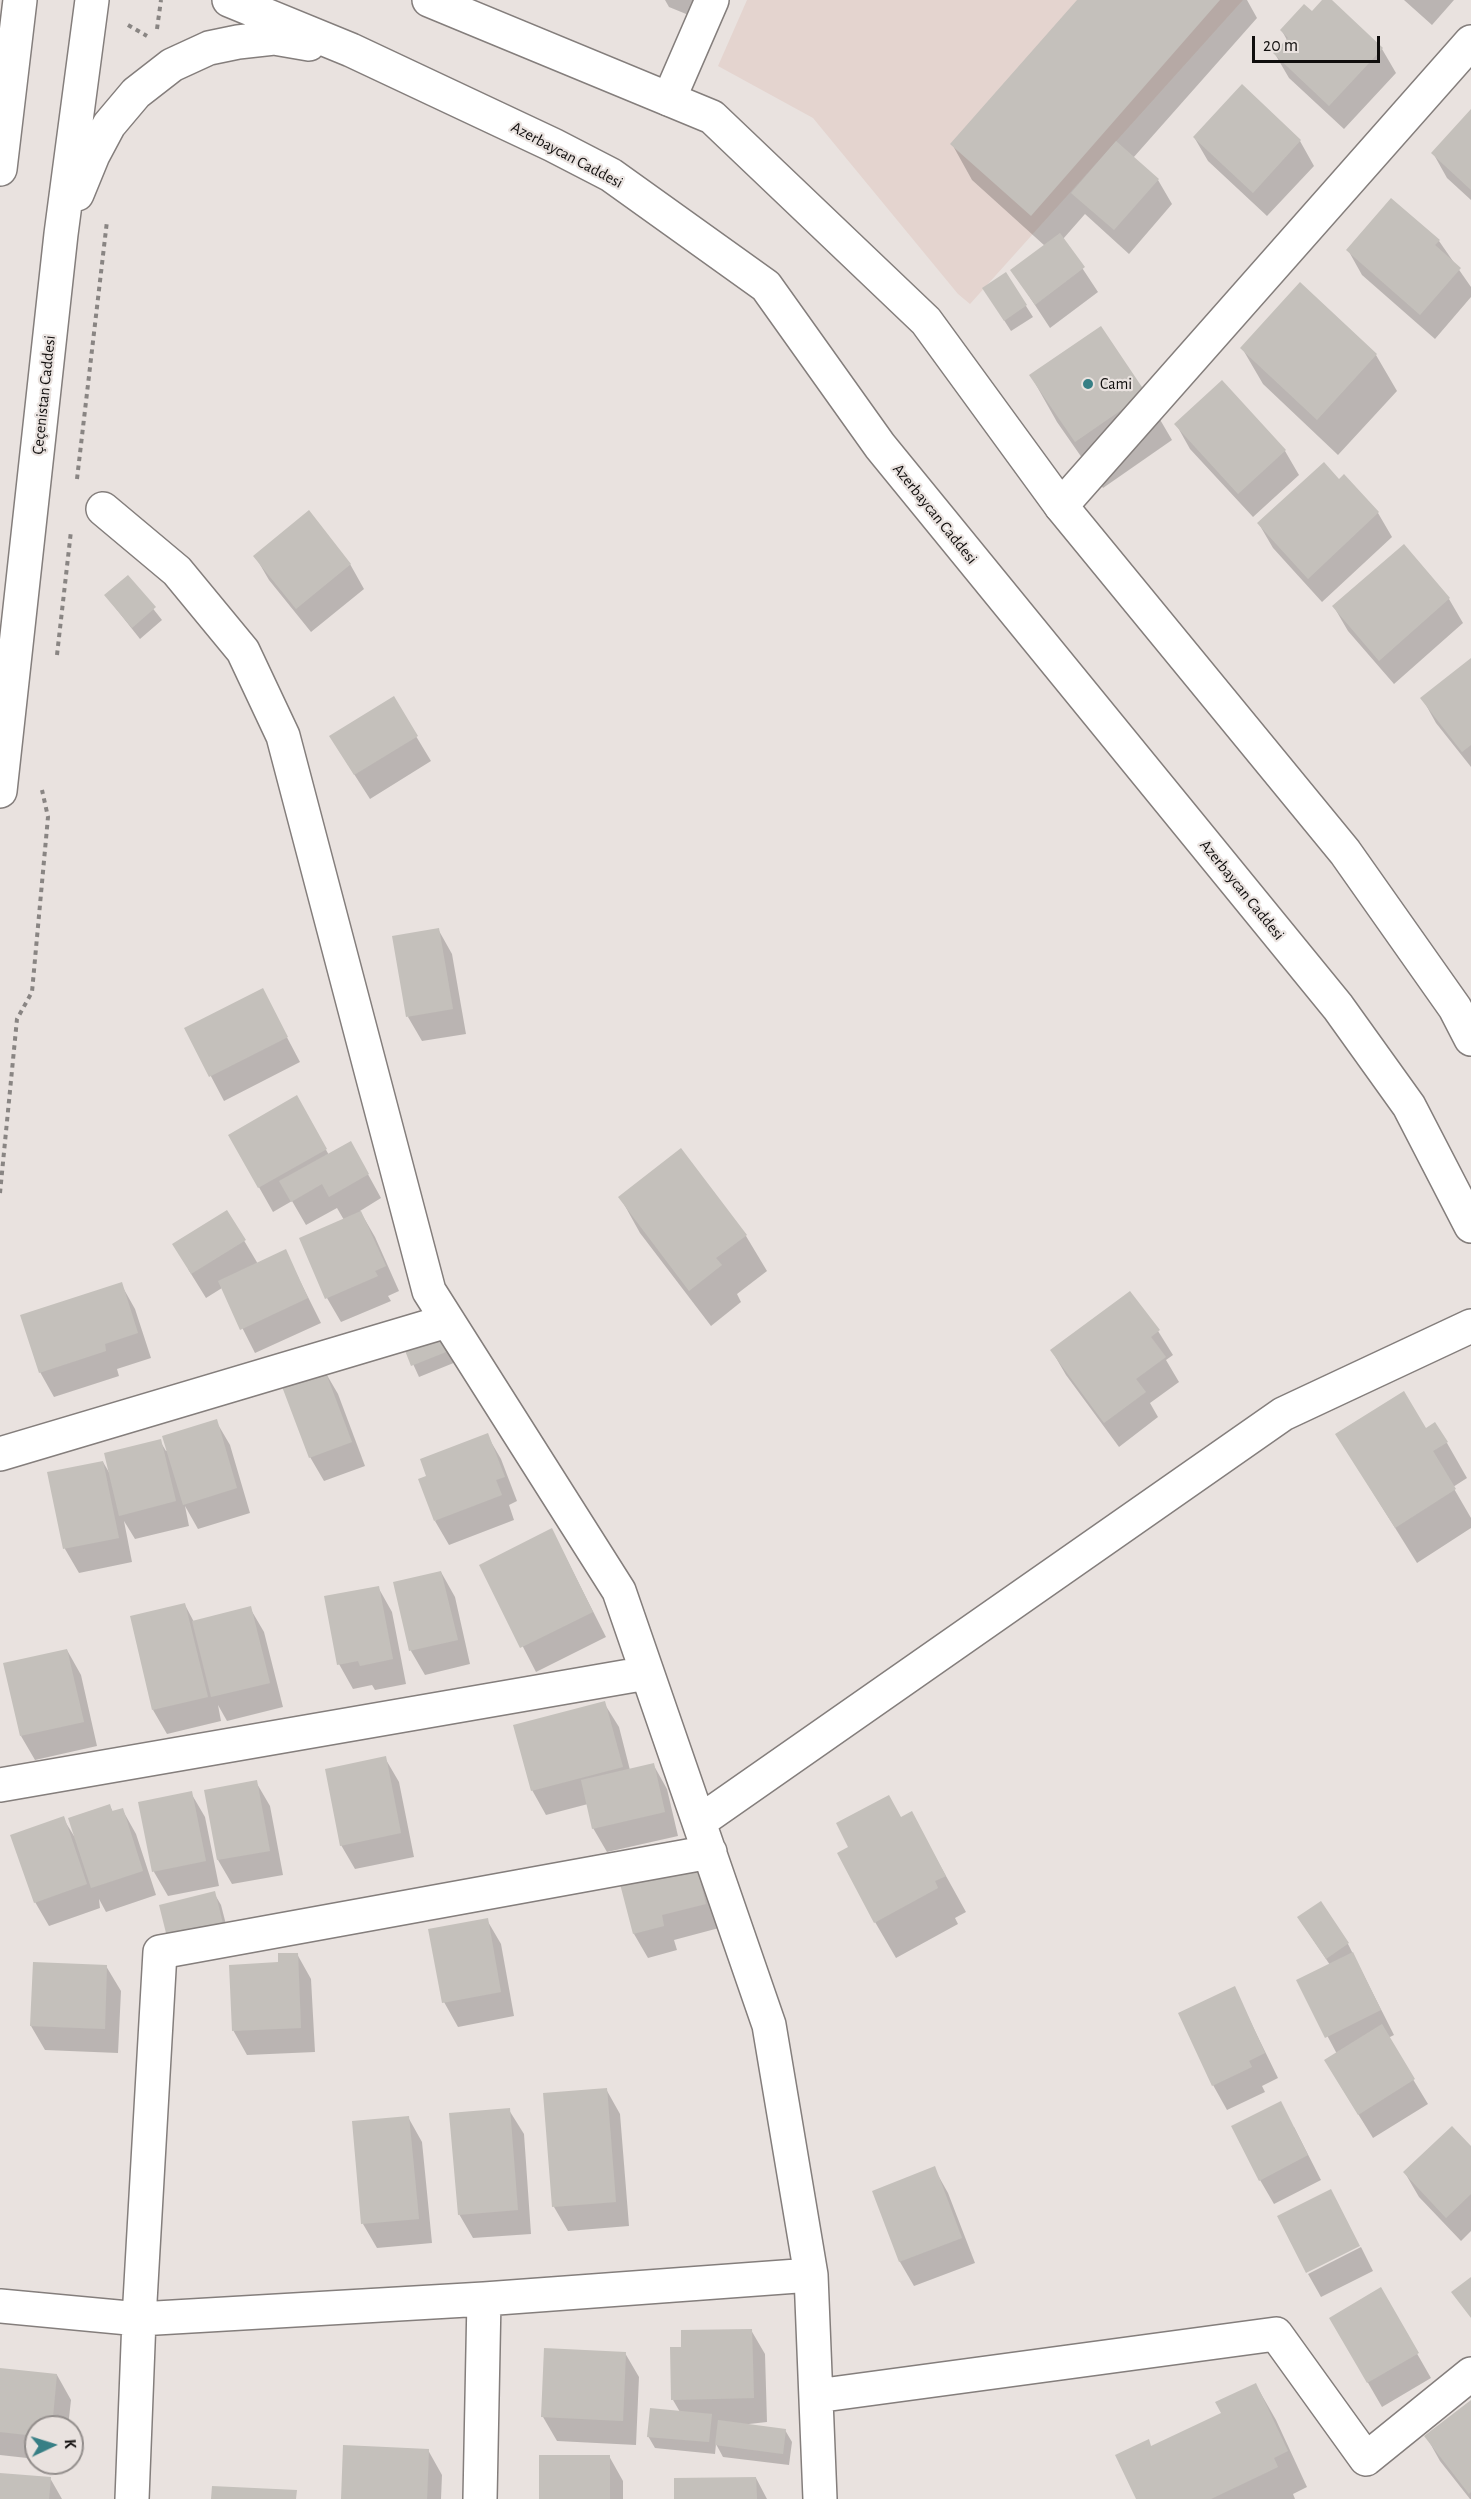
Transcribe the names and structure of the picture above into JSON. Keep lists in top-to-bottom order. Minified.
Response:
{"streets":{"street":["Azerbaycan Caddesi","Çeçenistan Caddesi"]},"places":["Cami"],"scale_bar":"20 m","north":"right"}
